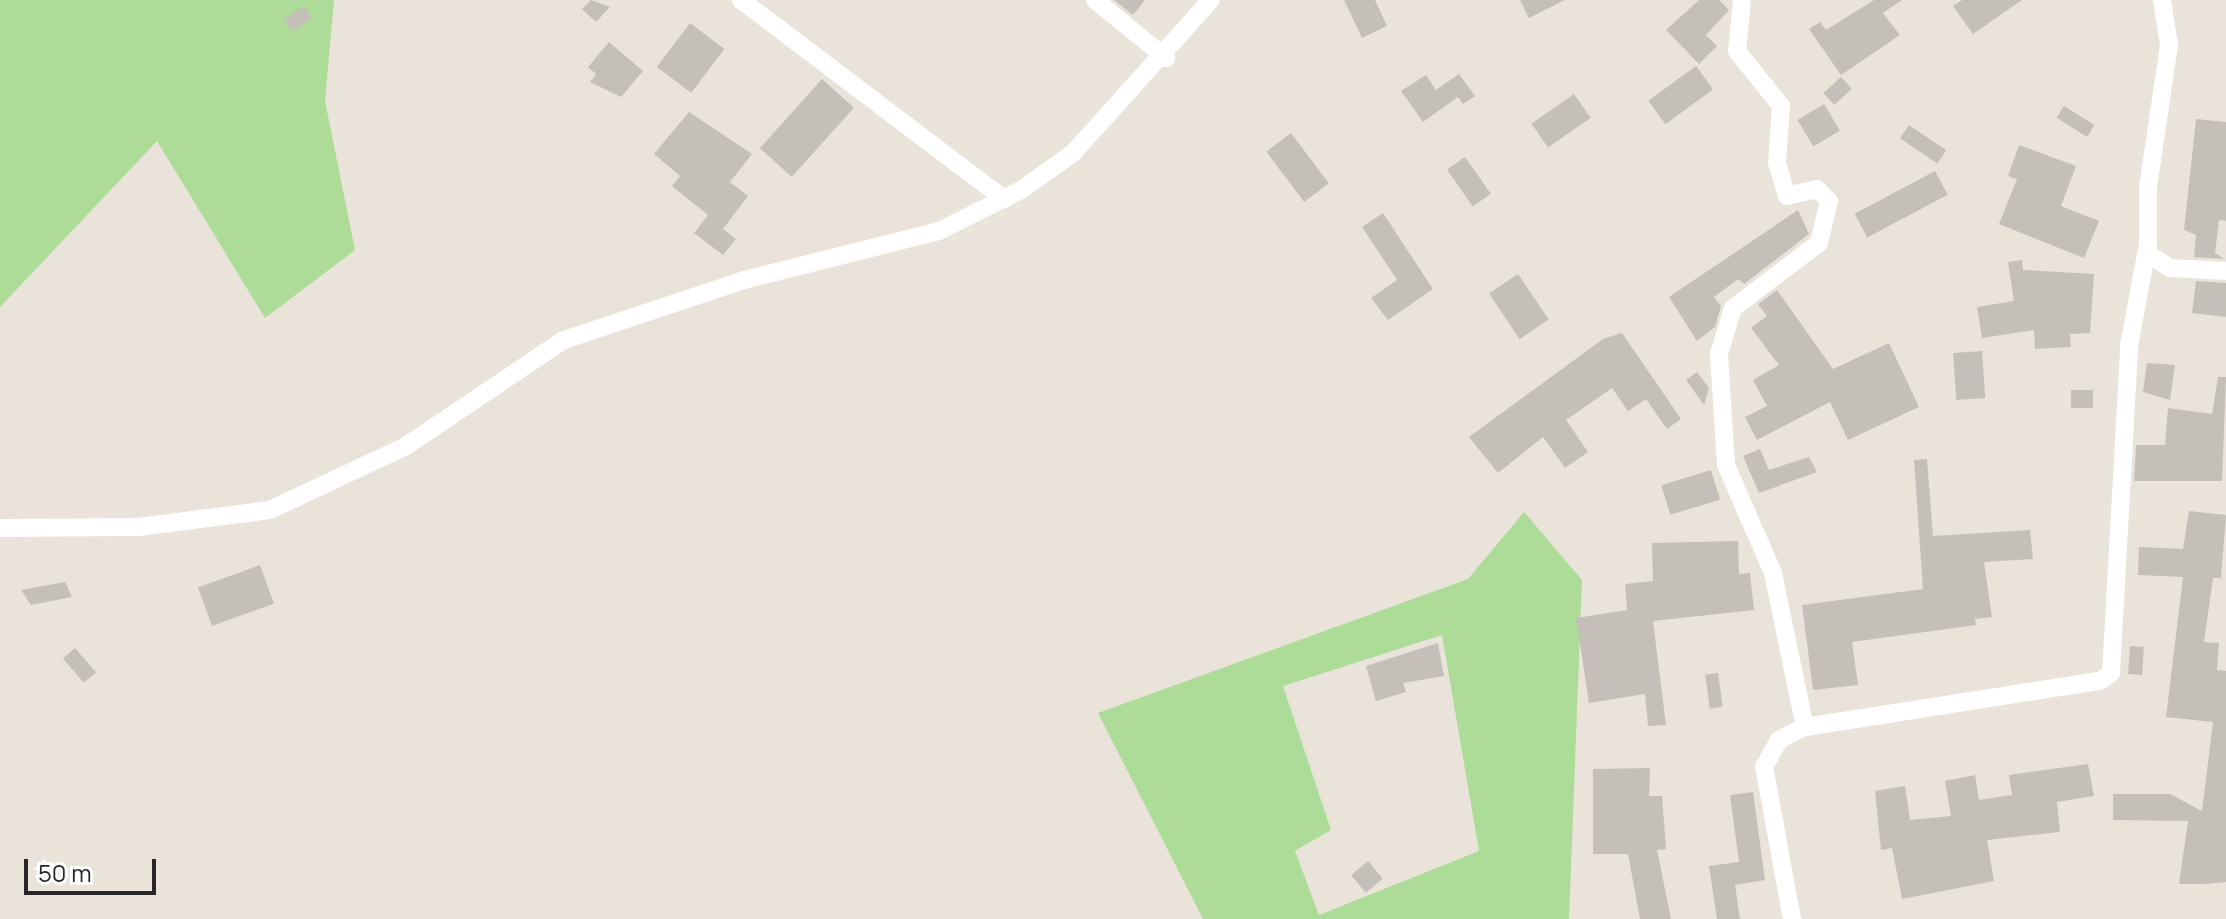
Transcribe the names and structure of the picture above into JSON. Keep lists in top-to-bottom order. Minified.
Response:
{"scale_bar":"50 m"}
